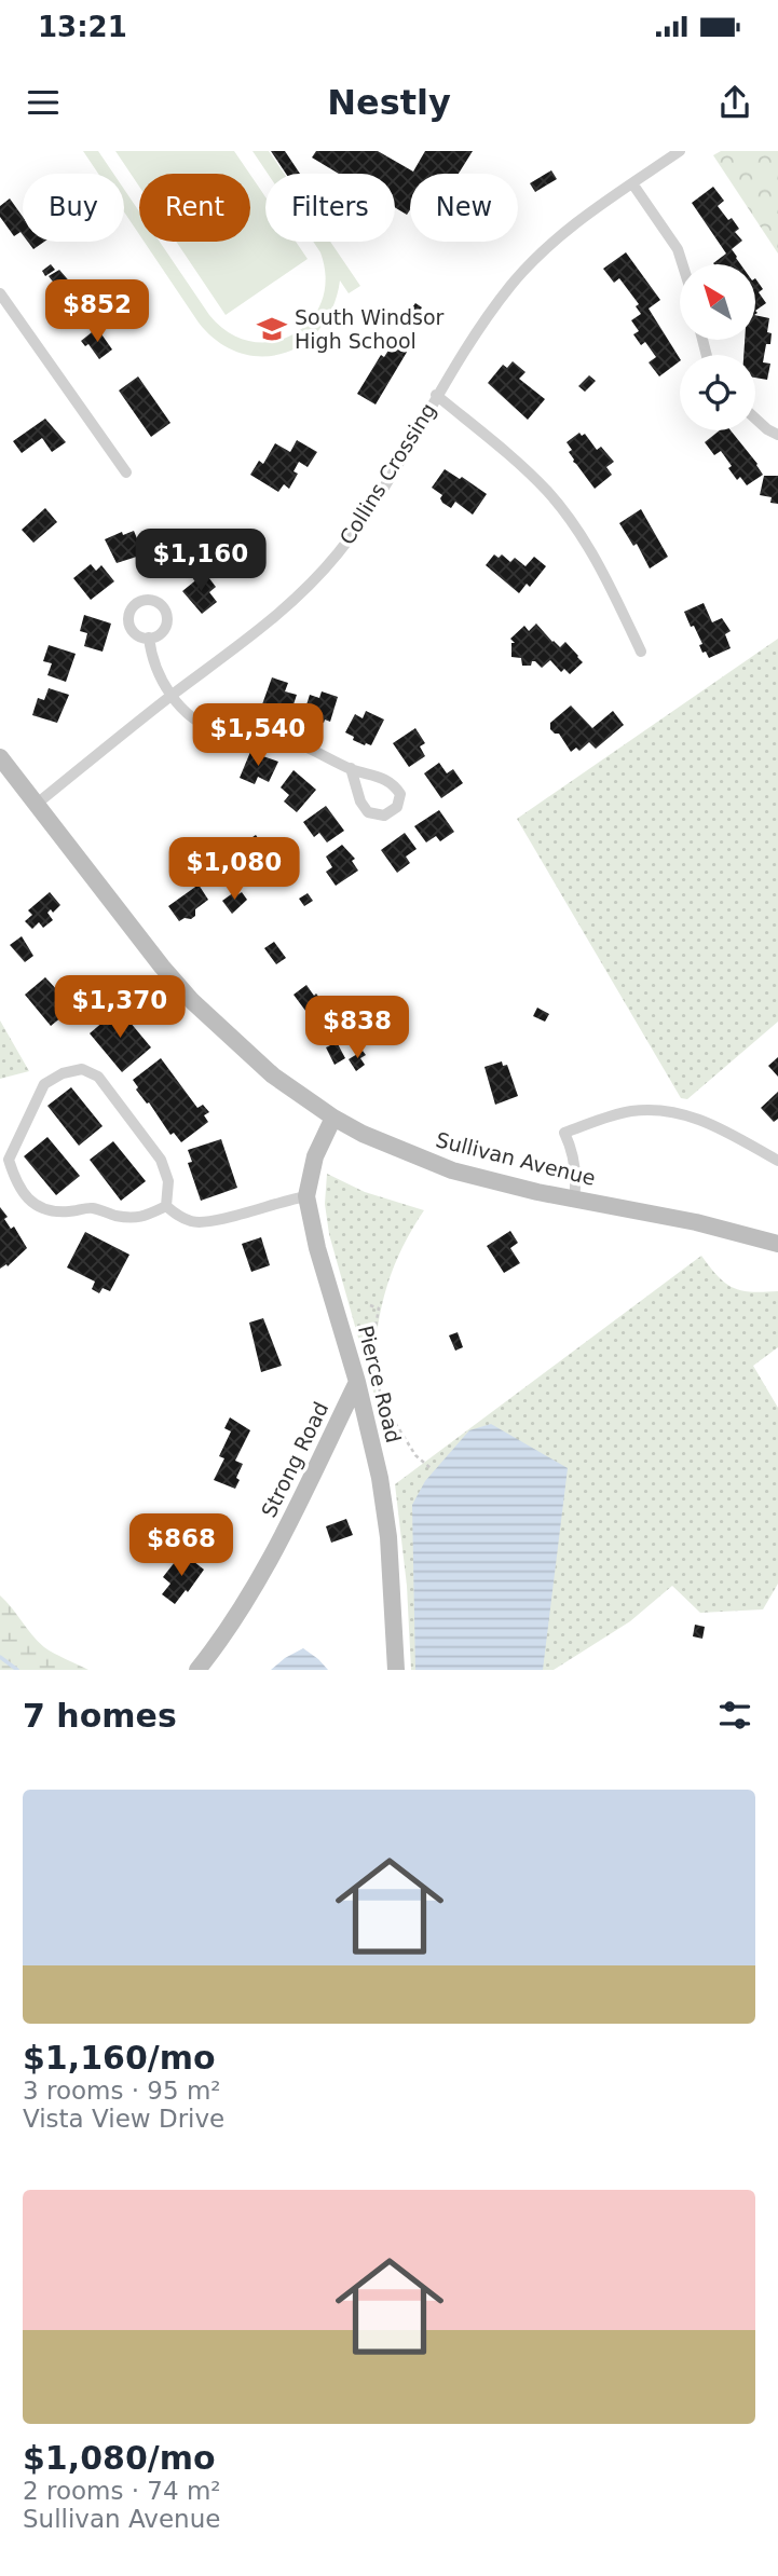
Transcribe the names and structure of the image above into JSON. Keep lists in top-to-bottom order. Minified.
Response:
{"streets":{"main road":["Sullivan Avenue","Pierce Road","Strong Road"],"street":["Collins Crossing"]},"crossings":[["Collins Crossing","Sullivan Avenue"],["Sullivan Avenue","Pierce Road"],["Pierce Road","Strong Road"]],"places":{"school or university":["South Windsor High School"]},"north":"top left","page":{"status":"13:21","header":"Nestly","chip":["Buy","Rent","Filters","New"],"price":["$852","$1,160","$1,540","$1,080","$1,370","$838","$868"],"heading":"7 homes","list":[{"name":"$1,160/mo","note":"3 rooms · 95 m² · Vista View Drive"},{"name":"$1,080/mo","note":"2 rooms · 74 m² · Sullivan Avenue"}]}}
